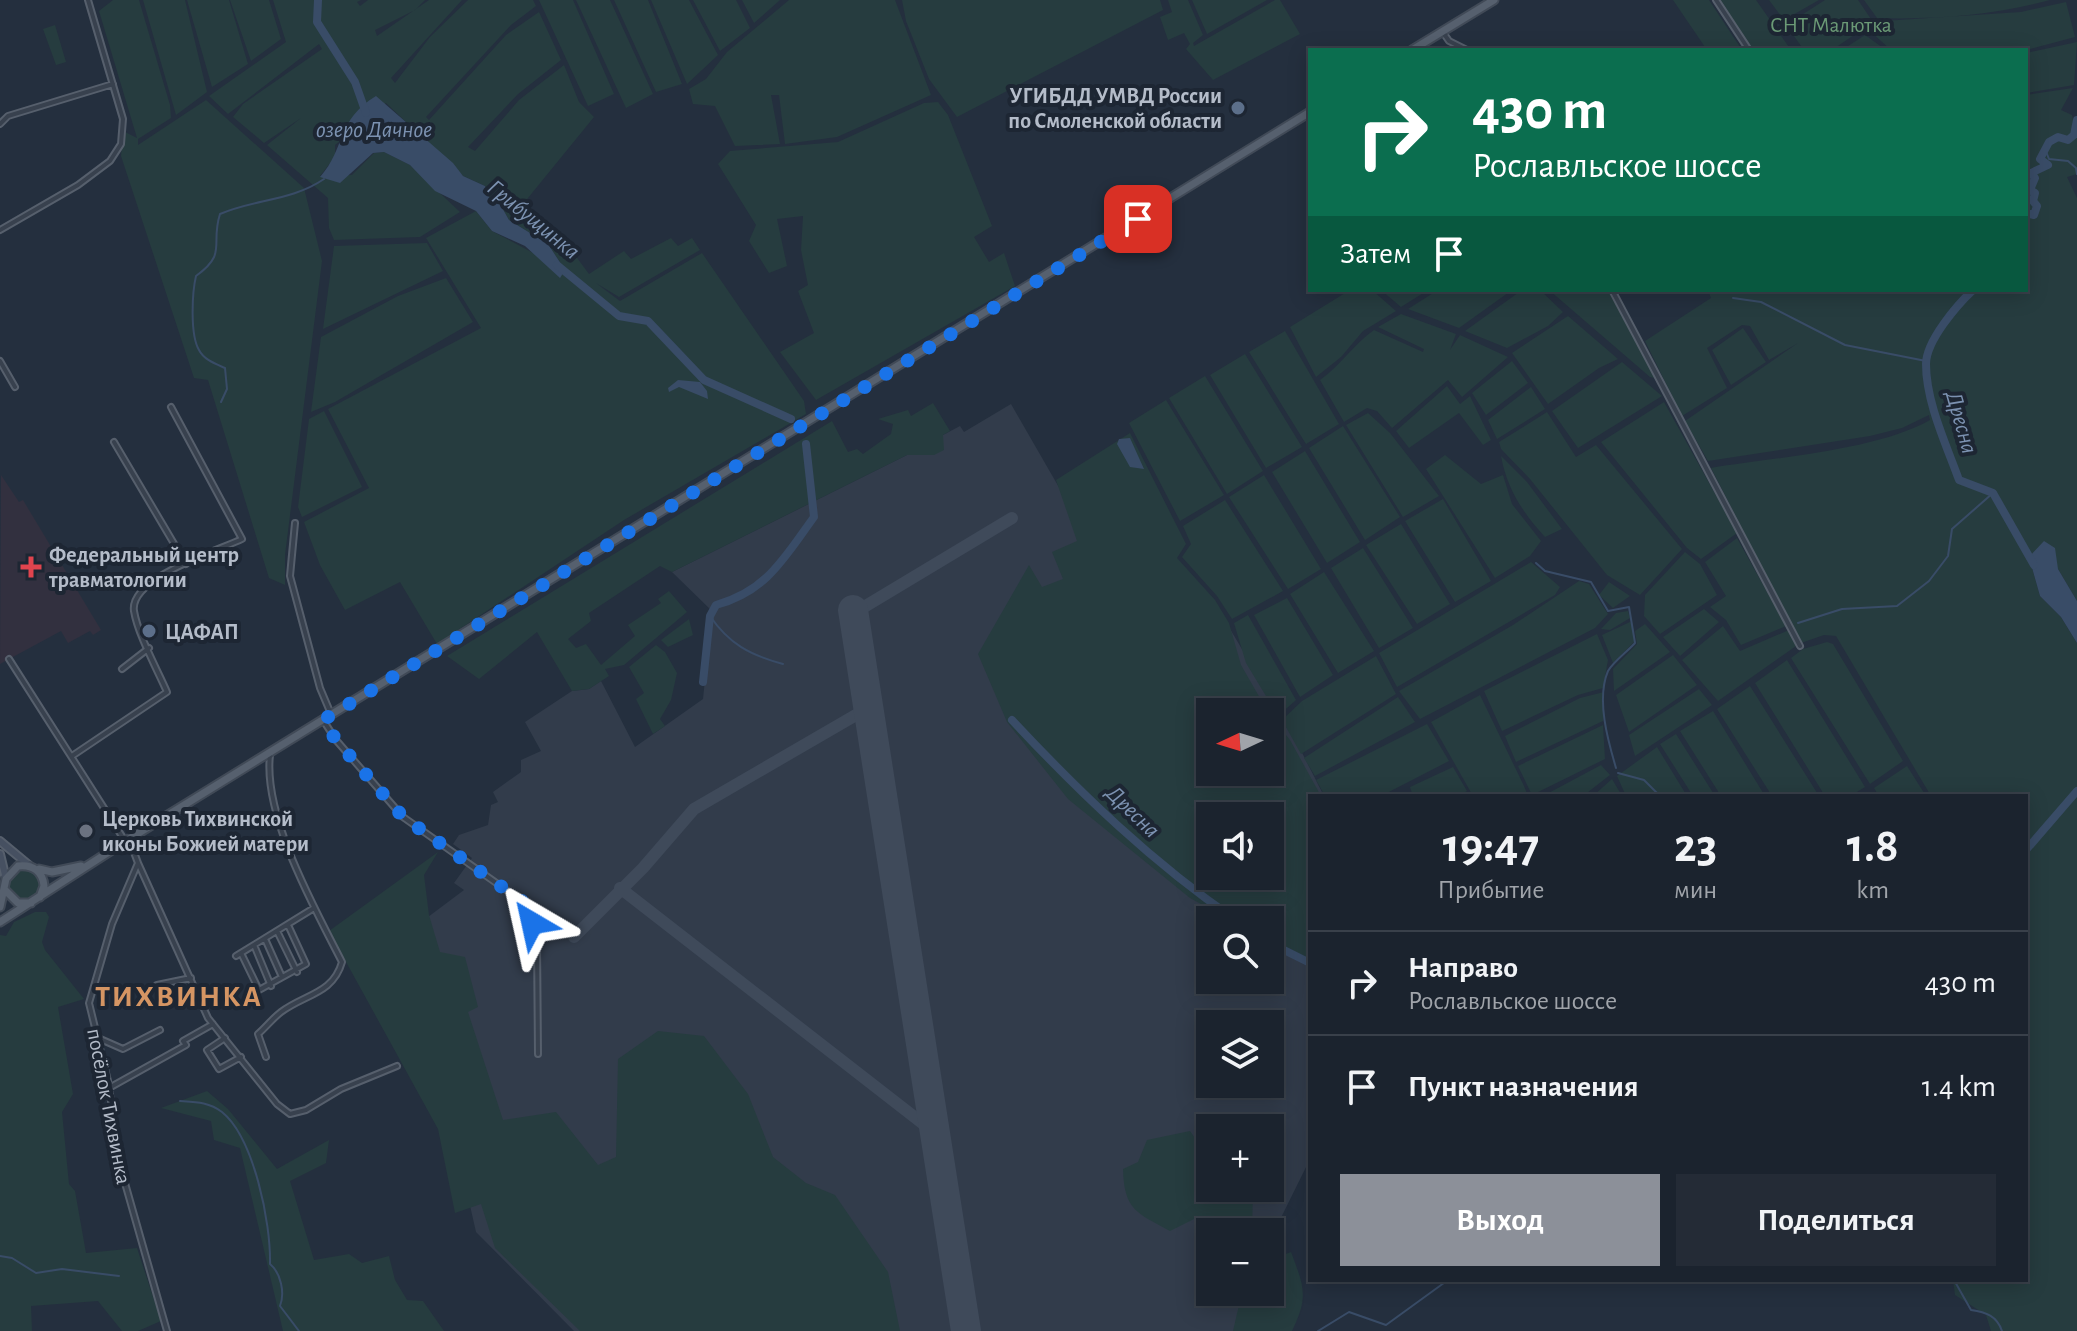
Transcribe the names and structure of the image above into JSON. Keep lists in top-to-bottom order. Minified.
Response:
{"streets":{"street":["посёлок Тихвинка"]},"districts":["ТИХВИНКА"],"water":["озеро Дачное","Грибущинка","Дресна"],"parks":["СНТ Малютка"],"places":{"other":["УГИБДД УМВД России по Смоленской области","ЦАФАП","Церковь Тихвинской иконы Божией матери"],"health":["Федеральный центр травматологии"]},"north":"left","page":{"turn":["430 m","Рославльское шоссе"],"then":"Затем","map_buttons":["+","−"],"eta":["19:47","Прибытие","23","мин","1.8","km"],"list":[{"name":"Направо","note":"Рославльское шоссе","value":"430 m"},{"name":"Пункт назначения","value":"1.4 km"}],"buttons":["Выход","Поделиться"]}}
